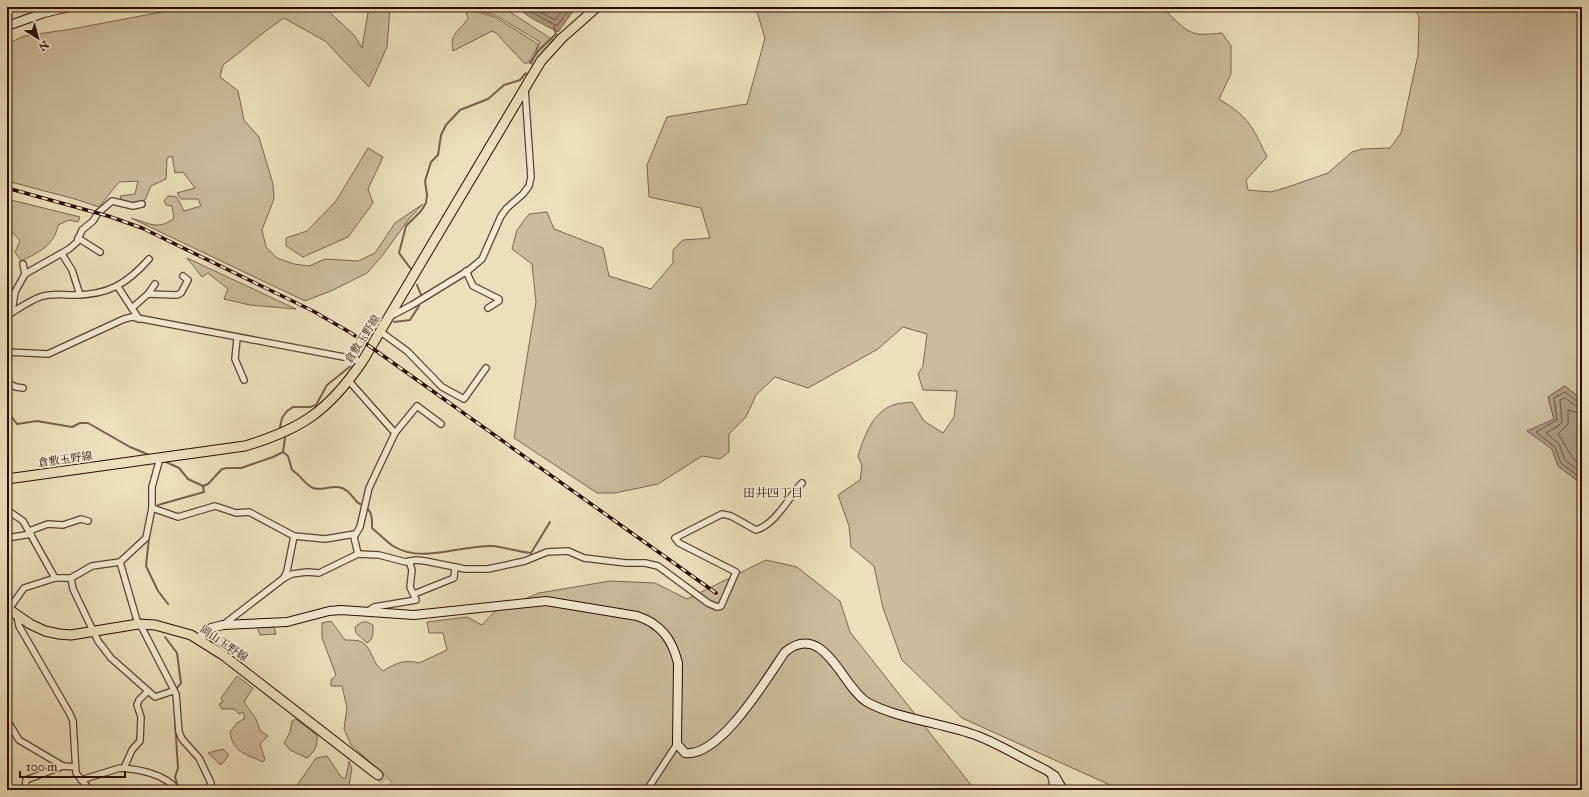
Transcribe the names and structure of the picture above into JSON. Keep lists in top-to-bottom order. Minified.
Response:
{"streets":{"main road":["倉敷玉野線","岡山玉野線"]},"districts":["田井四丁目"],"scale_bar":"100 m","north":"bottom right"}
